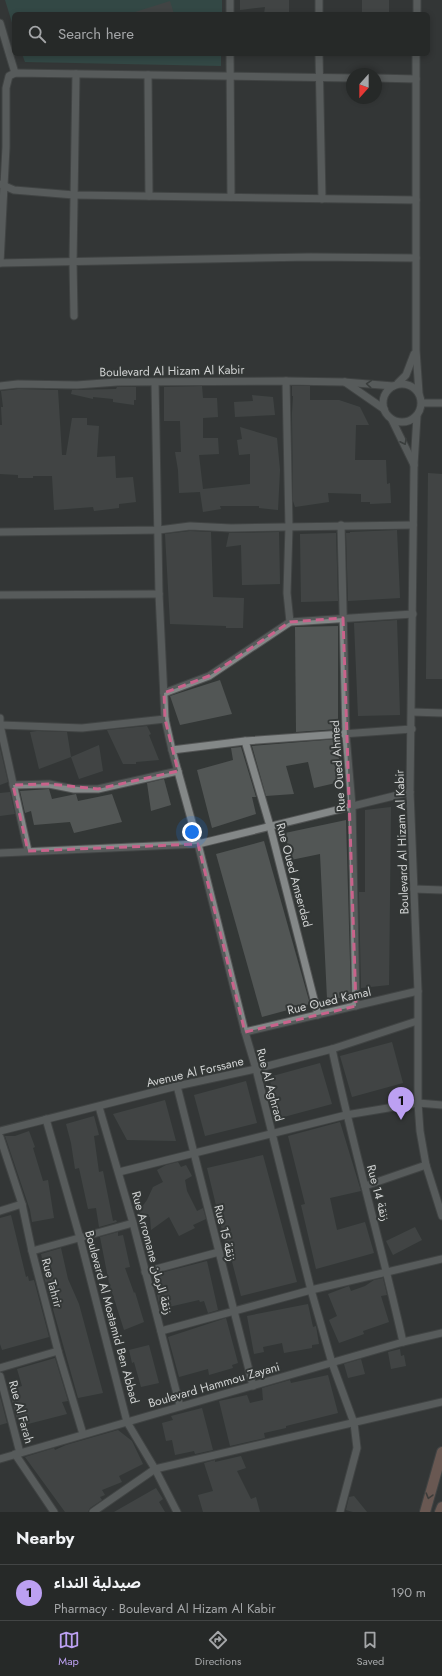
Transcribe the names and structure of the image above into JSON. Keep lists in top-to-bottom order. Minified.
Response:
{"streets":{"street":["Boulevard Al Hizam Al Kabir","Rue Oued Ahmed","Rue Oued Amserdad","Rue Oued Kamal","Avenue Al Forssane","Rue Al Aghrad","Rue 14 زنقة","Rue 15 زنقة","Rue Arromane زنقة الرمان","Rue Tahrir","Boulevard Al Moatamid Ben Abbad","Boulevard Hammou Zayani","Rue Al Farah"]},"crossings":[["Boulevard Al Hizam Al Kabir","Rue Oued Kamal"],["Boulevard Al Hizam Al Kabir","Avenue Al Forssane"],["Boulevard Al Hizam Al Kabir","Rue Al Aghrad"],["Rue Oued Ahmed","Rue Oued Kamal"],["Rue Oued Amserdad","Rue Oued Kamal"],["Rue Oued Kamal","Rue Al Aghrad"],["Avenue Al Forssane","Rue Al Aghrad"],["Avenue Al Forssane","Rue 14 زنقة"],["Avenue Al Forssane","Rue 15 زنقة"],["Avenue Al Forssane","Rue Arromane زنقة الرمان"],["Avenue Al Forssane","Boulevard Al Moatamid Ben Abbad"],["Rue Al Aghrad","Boulevard Hammou Zayani"],["Rue 14 زنقة","Boulevard Hammou Zayani"],["Rue 15 زنقة","Boulevard Hammou Zayani"],["Rue Arromane زنقة الرمان","Boulevard Hammou Zayani"],["Rue Tahrir","Boulevard Hammou Zayani"],["Boulevard Al Moatamid Ben Abbad","Boulevard Hammou Zayani"],["Boulevard Hammou Zayani","Rue Al Farah"]],"north":"bottom","page":{"search":"Search here","pins":"1","heading":"Nearby","list":[{"mark":"1","name":"صيدلية النداء","note":"Pharmacy · Boulevard Al Hizam Al Kabir","value":"190 m"}],"nav":["Map","Directions","Saved"]}}
